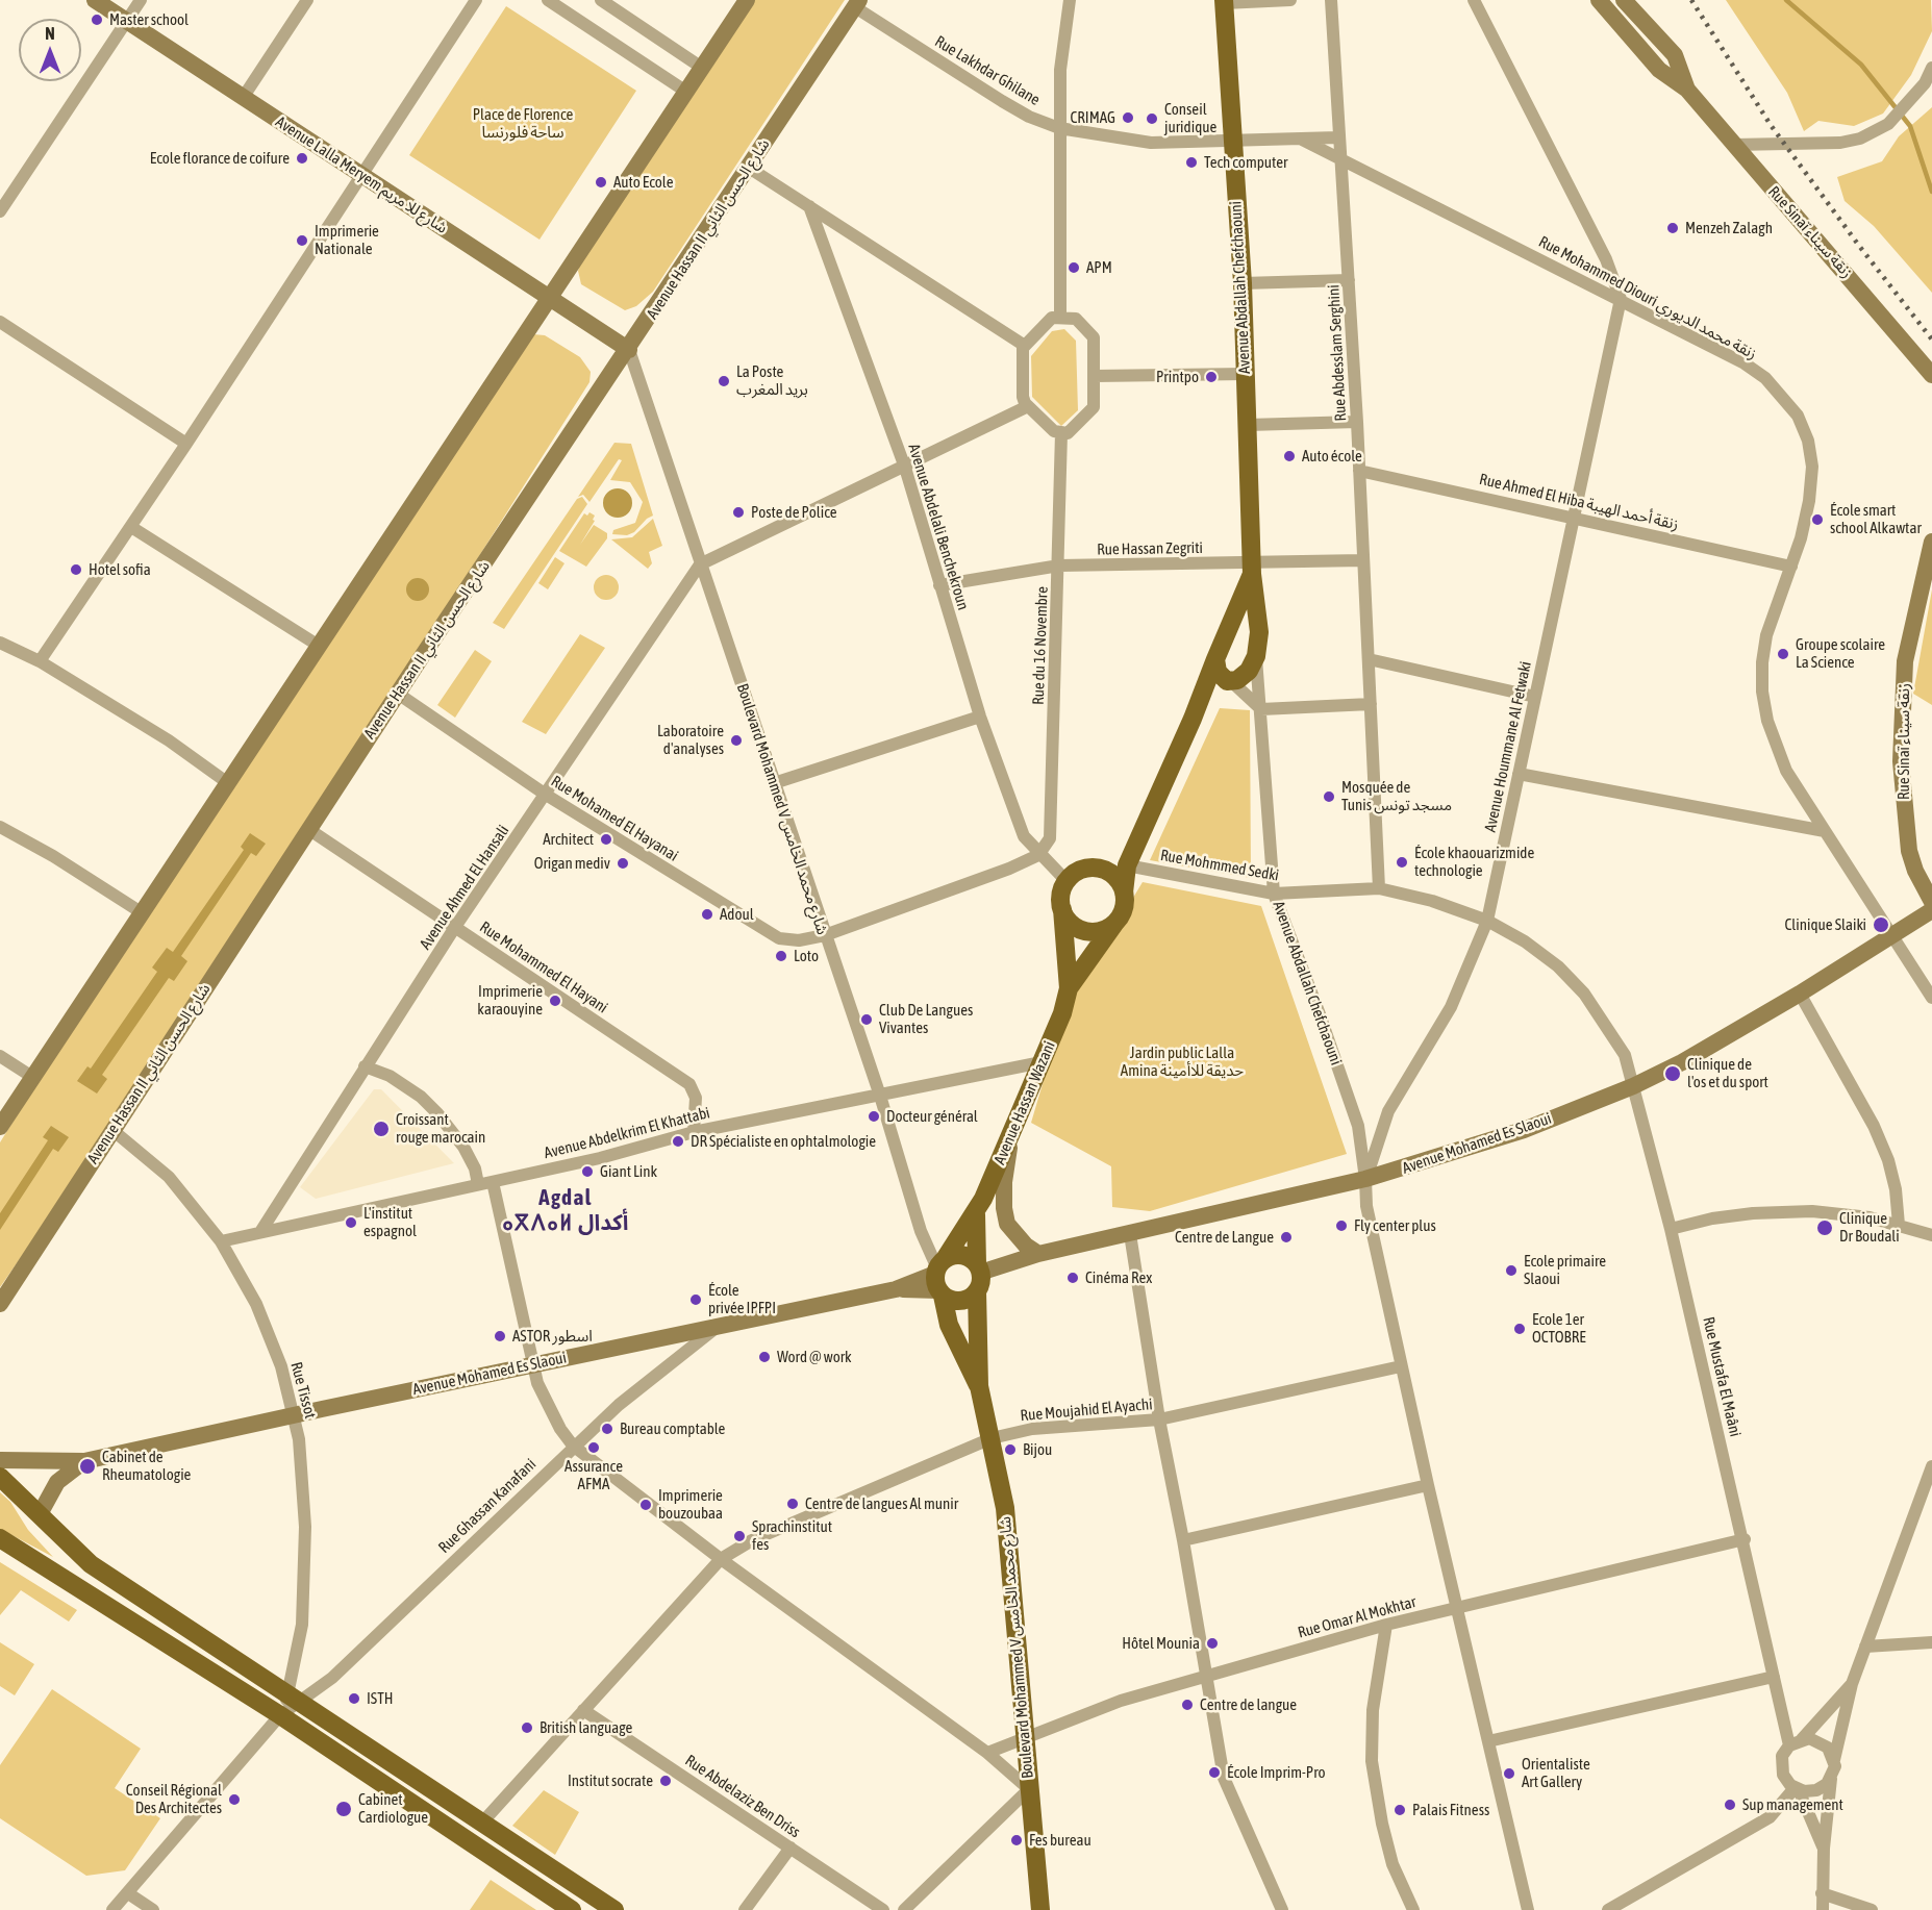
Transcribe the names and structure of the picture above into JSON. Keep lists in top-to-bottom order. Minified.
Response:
{"streets":{"main road":["Avenue Abdallah Chefchaouni","Boulevard Mohammed V شارع محمد الخامس","Avenue Hassan Wazani"],"street":["Rue Lakhdar Ghilane","Avenue Lalla Meryem شارع للا مريم","Avenue Hassan II شارع الحسن الثاني","Rue Sinaï زنقة سيناء","Rue Mohammed Diouri زنقة محمد الديوري","Rue Abdesslam Serghini","Rue Ahmed El Hiba زنقة أحمد الهيبة","Avenue Abdelali Benchekroun","Rue Hassan Zegriti","Rue du 16 Novembre","Avenue Hoummane Al Fetwaki","Rue Mohamed El Hayanai","Rue Mohmmed Sedki","Avenue Ahmed El Hansali","Rue Mohammed El Hayani","Avenue Abdelkrim El Khattabi","Avenue Mohamed Es Slaoui","Rue Mustafa El Maâni","Rue Tissot","Rue Moujahid El Ayachi","Rue Ghassan Kanafani","Rue Omar Al Mokhtar","Rue Abdelaziz Ben Driss"]},"crossings":[["Rue Lakhdar Ghilane","Avenue Hassan II شارع الحسن الثاني"],["Rue Lakhdar Ghilane","Avenue Abdallah Chefchaouni"],["Rue Lakhdar Ghilane","Rue Mohammed Diouri زنقة محمد الديوري"],["Rue Lakhdar Ghilane","Rue Abdesslam Serghini"],["Avenue Lalla Meryem شارع للا مريم","Avenue Hassan II شارع الحسن الثاني"],["Avenue Lalla Meryem شارع للا مريم","Boulevard Mohammed V شارع محمد الخامس"],["Avenue Hassan II شارع الحسن الثاني","Boulevard Mohammed V شارع محمد الخامس"],["Avenue Hassan II شارع الحسن الثاني","Rue Mohamed El Hayanai"],["Avenue Hassan II شارع الحسن الثاني","Rue Mohammed El Hayani"],["Avenue Hassan II شارع الحسن الثاني","Rue Tissot"],["Avenue Abdallah Chefchaouni","Rue Hassan Zegriti"],["Avenue Abdallah Chefchaouni","Avenue Hoummane Al Fetwaki"],["Avenue Abdallah Chefchaouni","Rue Mohmmed Sedki"],["Avenue Abdallah Chefchaouni","Avenue Mohamed Es Slaoui"],["Avenue Abdallah Chefchaouni","Rue Moujahid El Ayachi"],["Avenue Abdallah Chefchaouni","Rue Omar Al Mokhtar"],["Rue Mohammed Diouri زنقة محمد الديوري","Rue Abdesslam Serghini"],["Rue Mohammed Diouri زنقة محمد الديوري","Rue Ahmed El Hiba زنقة أحمد الهيبة"],["Rue Mohammed Diouri زنقة محمد الديوري","Avenue Hoummane Al Fetwaki"],["Rue Mohammed Diouri زنقة محمد الديوري","Avenue Mohamed Es Slaoui"],["Rue Abdesslam Serghini","Rue Ahmed El Hiba زنقة أحمد الهيبة"],["Rue Abdesslam Serghini","Rue Hassan Zegriti"],["Rue Abdesslam Serghini","Rue Mohmmed Sedki"],["Rue Ahmed El Hiba زنقة أحمد الهيبة","Avenue Hoummane Al Fetwaki"],["Avenue Abdelali Benchekroun","Rue Hassan Zegriti"],["Avenue Abdelali Benchekroun","Rue du 16 Novembre"],["Avenue Abdelali Benchekroun","Rue Mohamed El Hayanai"],["Avenue Abdelali Benchekroun","Rue Mohmmed Sedki"],["Avenue Abdelali Benchekroun","Avenue Hassan Wazani"],["Rue Hassan Zegriti","Rue du 16 Novembre"],["Rue du 16 Novembre","Rue Mohamed El Hayanai"],["Avenue Hoummane Al Fetwaki","Rue Mohmmed Sedki"],["Avenue Hoummane Al Fetwaki","Avenue Mohamed Es Slaoui"],["Boulevard Mohammed V شارع محمد الخامس","Rue Mohamed El Hayanai"],["Boulevard Mohammed V شارع محمد الخامس","Avenue Ahmed El Hansali"],["Boulevard Mohammed V شارع محمد الخامس","Avenue Hassan Wazani"],["Boulevard Mohammed V شارع محمد الخامس","Avenue Abdelkrim El Khattabi"],["Boulevard Mohammed V شارع محمد الخامس","Avenue Mohamed Es Slaoui"],["Boulevard Mohammed V شارع محمد الخامس","Rue Moujahid El Ayachi"],["Boulevard Mohammed V شارع محمد الخامس","Rue Omar Al Mokhtar"],["Rue Mohamed El Hayanai","Avenue Ahmed El Hansali"],["Rue Mohmmed Sedki","Avenue Hassan Wazani"],["Rue Mohmmed Sedki","Avenue Mohamed Es Slaoui"],["Rue Mohmmed Sedki","Rue Mustafa El Maâni"],["Avenue Ahmed El Hansali","Rue Mohammed El Hayani"],["Avenue Ahmed El Hansali","Avenue Abdelkrim El Khattabi"],["Rue Mohammed El Hayani","Avenue Abdelkrim El Khattabi"],["Avenue Hassan Wazani","Avenue Abdelkrim El Khattabi"],["Avenue Hassan Wazani","Avenue Mohamed Es Slaoui"],["Avenue Abdelkrim El Khattabi","Rue Tissot"],["Avenue Mohamed Es Slaoui","Rue Mustafa El Maâni"],["Avenue Mohamed Es Slaoui","Rue Tissot"],["Avenue Mohamed Es Slaoui","Rue Ghassan Kanafani"],["Rue Mustafa El Maâni","Rue Omar Al Mokhtar"],["Rue Tissot","Rue Ghassan Kanafani"],["Rue Moujahid El Ayachi","Rue Abdelaziz Ben Driss"]],"districts":["Agdal ⴰⴳⴷⴰⵍ أكدال"],"parks":["Place de Florence ساحة فلورنسا","Jardin public Lalla Amina حديقة للاأمينة"],"places":["Master school","CRIMAG","Conseil juridique","Ecole florance de coifure","Tech computer","Auto Ecole","Menzeh Zalagh","Imprimerie Nationale","APM","Printpo","La Poste بريد المغرب","Auto école","Poste de Police","École smart school Alkawtar","Hotel sofia","Groupe scolaire La Science","Laboratoire d'analyses","Mosquée de Tunis مسجد تونس","Architect","École khaouarizmide technologie","Origan mediv","Adoul","Clinique Slaiki","Loto","Imprimerie karaouyine","Club De Langues Vivantes","Clinique de l'os et du sport","Docteur général","Croissant rouge marocain","DR Spécialiste en ophtalmologie","Giant Link","L'institut espagnol","Fly center plus","Clinique Dr Boudali","Centre de Langue","Ecole primaire Slaoui","Cinéma Rex","École privée IPFPI","Ecole 1er OCTOBRE","ASTOR اسطور","Word @ work","Bureau comptable","Assurance AFMA","Bijou","Cabinet de Rheumatologie","Centre de langues Al munir","Imprimerie bouzoubaa","Sprachinstitut fes","Hôtel Mounia","ISTH","Centre de langue","British language","École Imprim-Pro","Orientaliste Art Gallery","Institut socrate","Conseil Régional Des Architectes","Sup management","Cabinet Cardiologue","Palais Fitness","Fes bureau"],"north":"top"}
